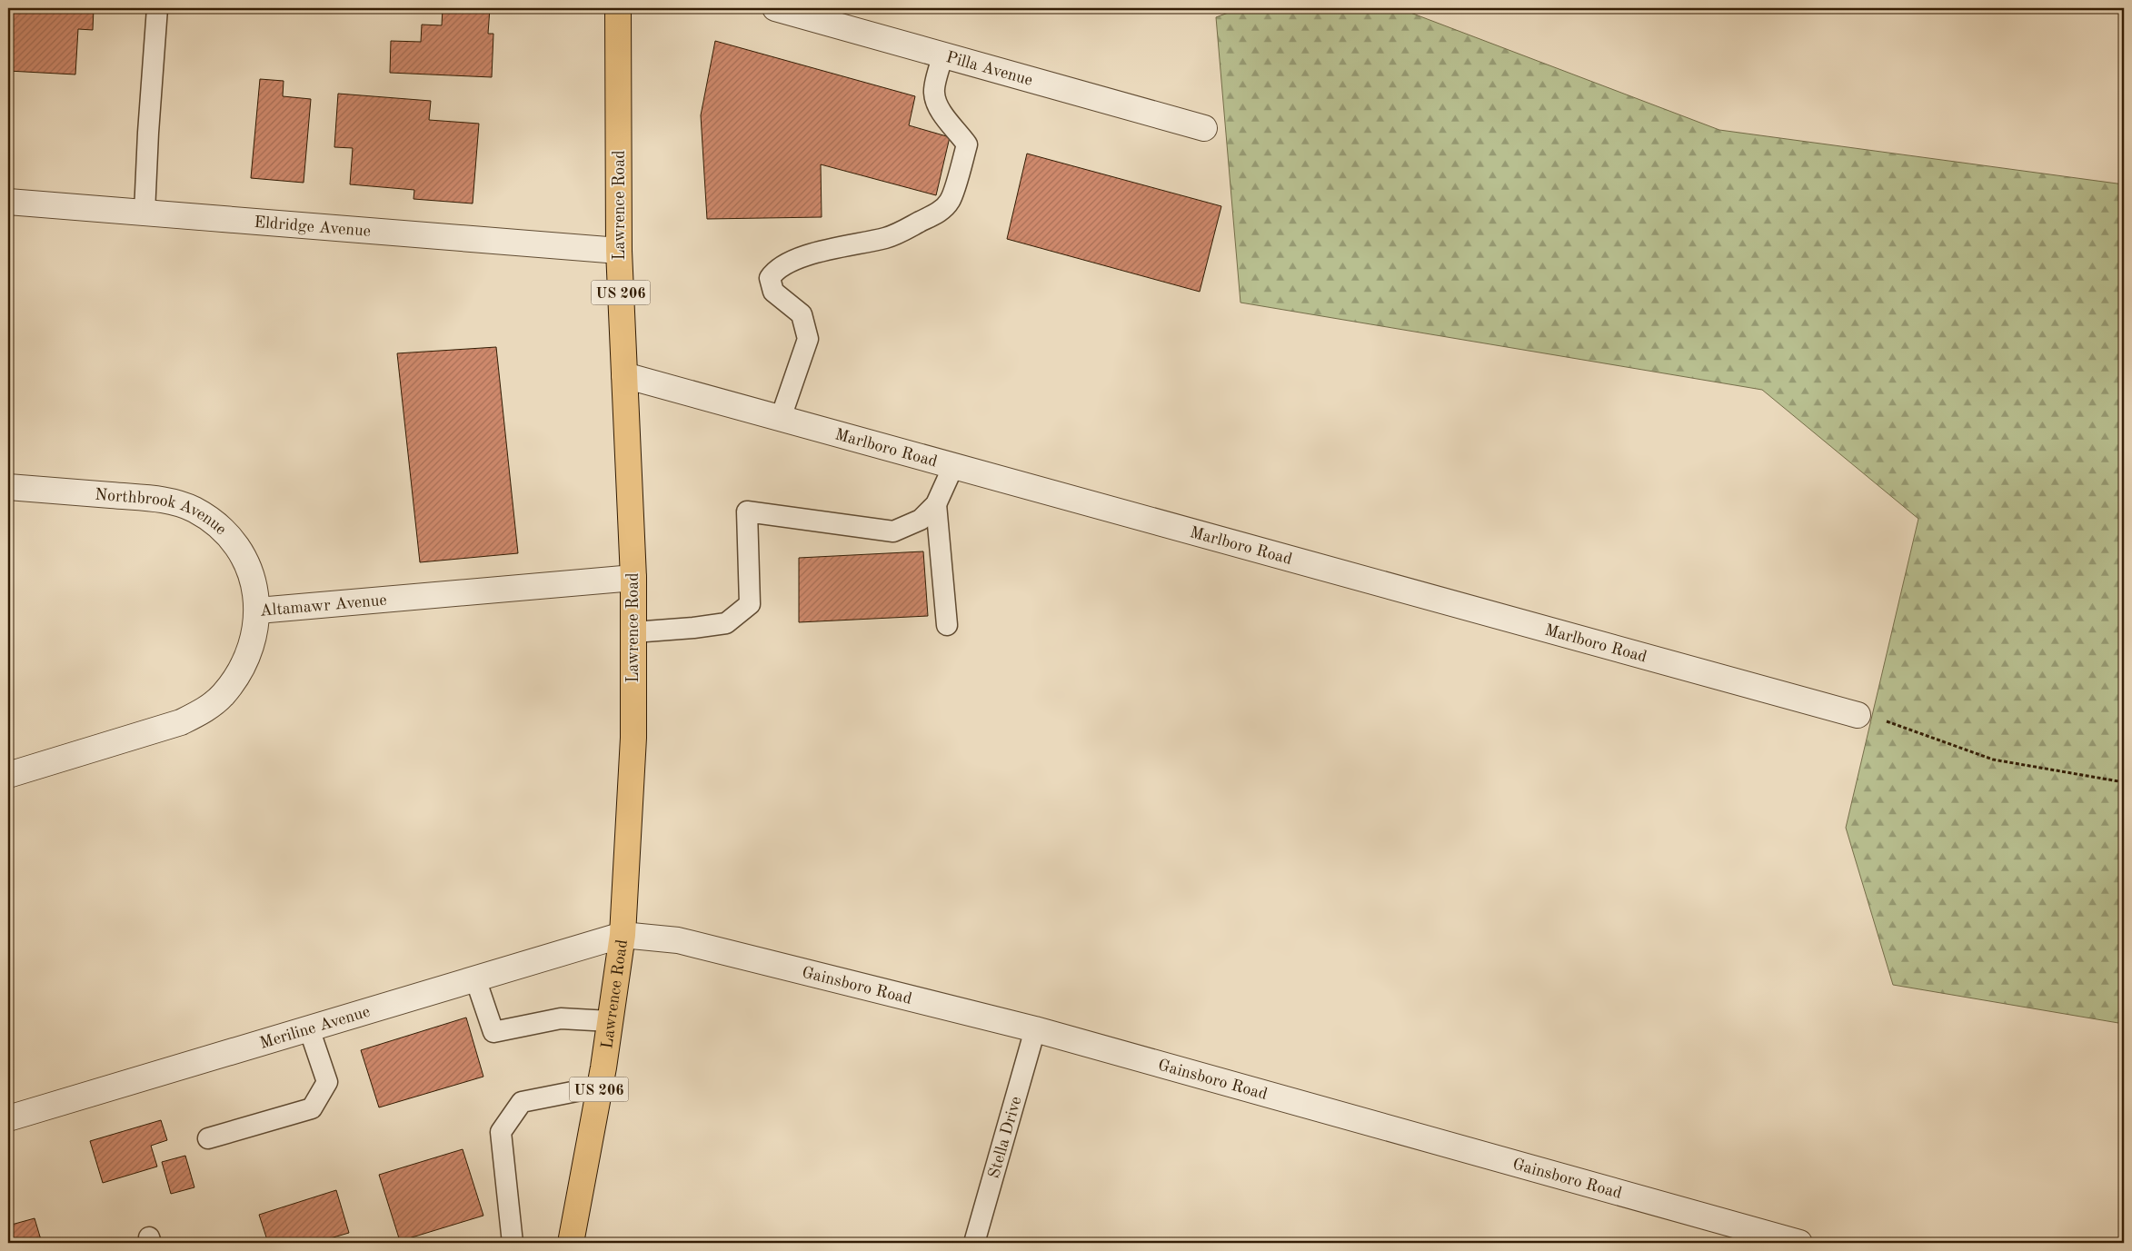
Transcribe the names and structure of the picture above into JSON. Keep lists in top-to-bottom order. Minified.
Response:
{"streets":{"main road":["Lawrence Road","US 206"],"street":["Pilla Avenue","Eldridge Avenue","Marlboro Road","Northbrook Avenue","Altamawr Avenue","Gainsboro Road","Meriline Avenue"],"lane":["Stella Drive"]},"crossings":[["Lawrence Road","Eldridge Avenue"],["Lawrence Road","Marlboro Road"],["Lawrence Road","Altamawr Avenue"],["Lawrence Road","Gainsboro Road"],["Lawrence Road","Meriline Avenue"],["Northbrook Avenue","Altamawr Avenue"],["Gainsboro Road","Meriline Avenue"],["Gainsboro Road","Stella Drive"]]}
